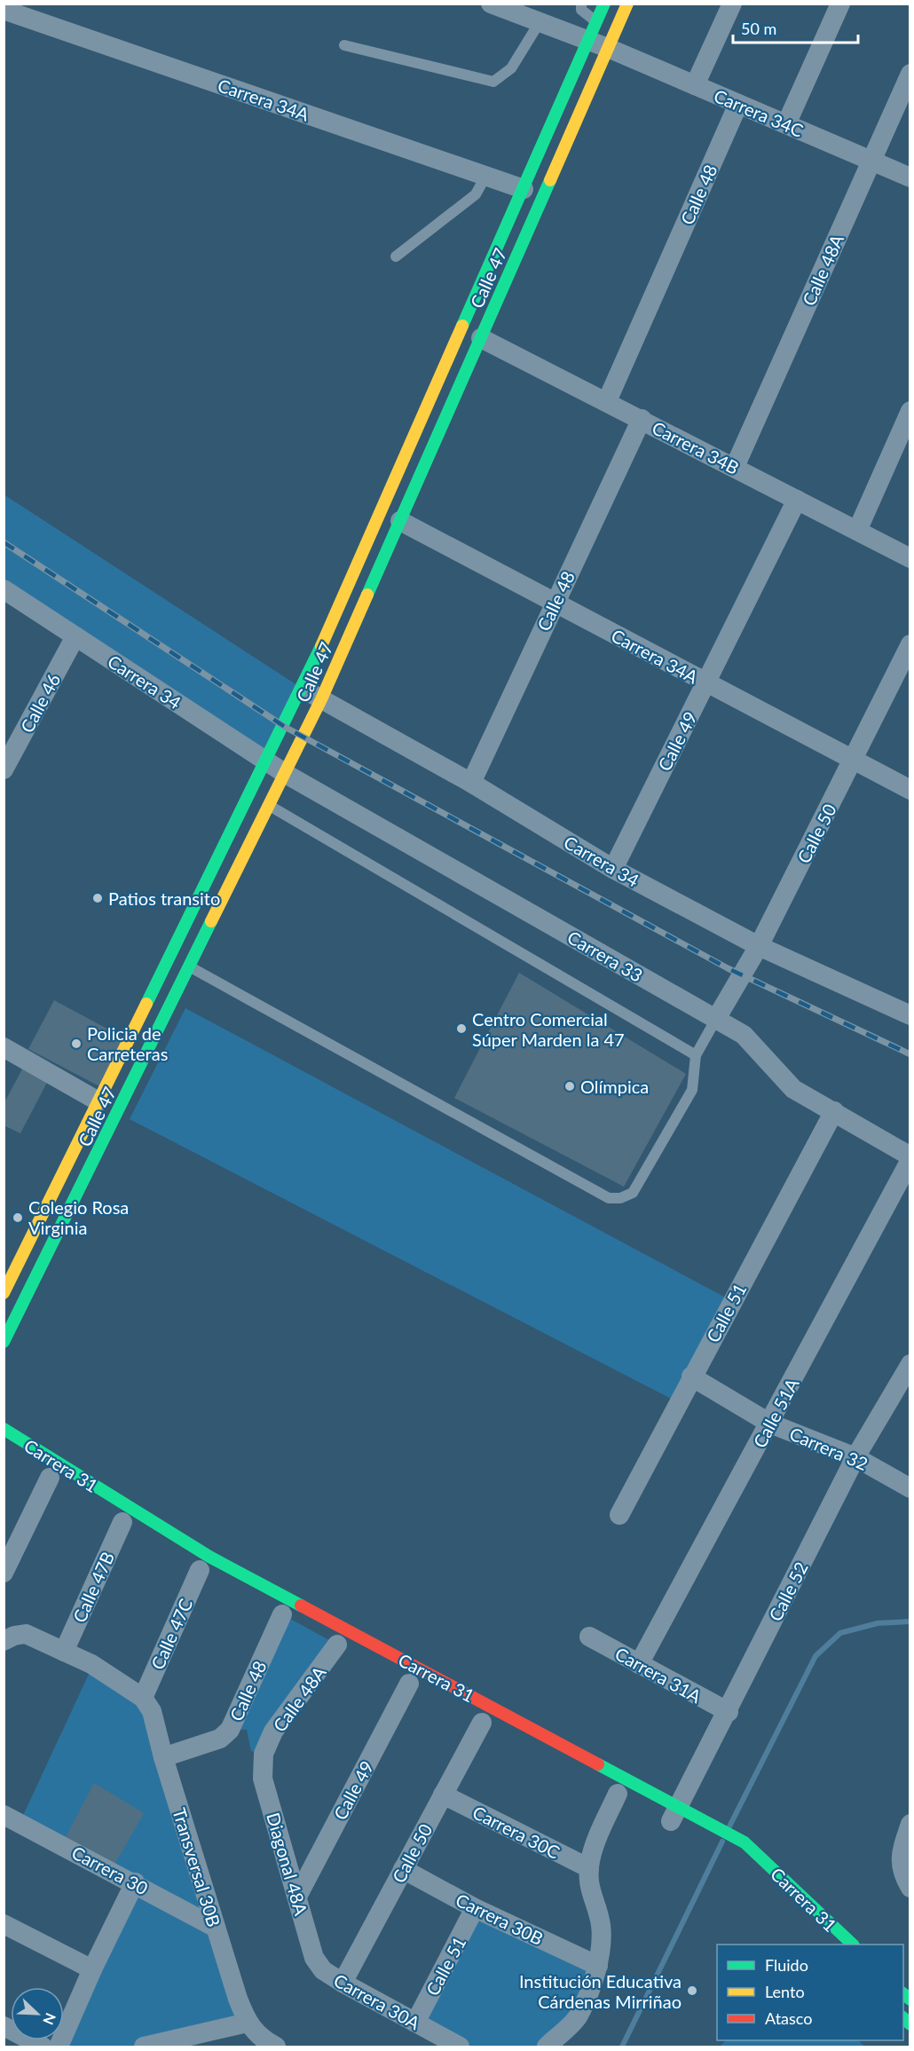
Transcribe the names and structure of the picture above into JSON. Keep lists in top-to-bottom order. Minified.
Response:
{"streets":{"main road":["Calle 47","Carrera 31"],"street":["Carrera 34A","Carrera 34C","Calle 48","Calle 48A","Carrera 34B","Carrera 34","Calle 46","Calle 49","Calle 50","Carrera 33","Calle 51","Calle 51A","Carrera 32","Calle 47B","Calle 52","Calle 47C","Carrera 31A","Carrera 30C","Diagonal 48A","Transversal 30B","Carrera 30","Carrera 30B","Carrera 30A"]},"crossings":[["Carrera 34A","Calle 48"],["Carrera 34A","Calle 47"],["Carrera 34A","Calle 49"],["Carrera 34A","Calle 50"],["Carrera 34C","Calle 48"],["Carrera 34C","Calle 48A"],["Carrera 34C","Calle 47"],["Calle 48","Carrera 34B"],["Calle 48","Carrera 34"],["Calle 48","Transversal 30B"],["Calle 48A","Carrera 34B"],["Calle 48A","Diagonal 48A"],["Calle 47","Carrera 34B"],["Calle 47","Carrera 34"],["Calle 47","Carrera 33"],["Carrera 34B","Calle 49"],["Carrera 34","Calle 46"],["Carrera 34","Calle 49"],["Carrera 34","Calle 50"],["Carrera 34","Carrera 33"],["Calle 49","Diagonal 48A"],["Calle 50","Carrera 33"],["Calle 50","Carrera 30C"],["Calle 50","Carrera 30B"],["Calle 50","Carrera 30A"],["Carrera 33","Calle 51"],["Carrera 33","Calle 51A"],["Calle 51","Carrera 32"],["Calle 51","Carrera 30B"],["Calle 51","Carrera 30A"],["Calle 51A","Carrera 32"],["Calle 51A","Carrera 31A"],["Carrera 32","Calle 52"],["Carrera 31","Calle 47B"],["Carrera 31","Calle 52"],["Calle 52","Carrera 31A"],["Calle 47C","Transversal 30B"],["Diagonal 48A","Carrera 30A"],["Transversal 30B","Carrera 30"]],"places":["Patios transito","Centro Comercial Súper Marden la 47","Policia de Carreteras","Olímpica","Colegio Rosa Virginia","Institución Educativa Cárdenas Mirriñao"],"legend":["Fluido","Lento","Atasco"],"scale_bar":"50 m","north":"bottom right"}
